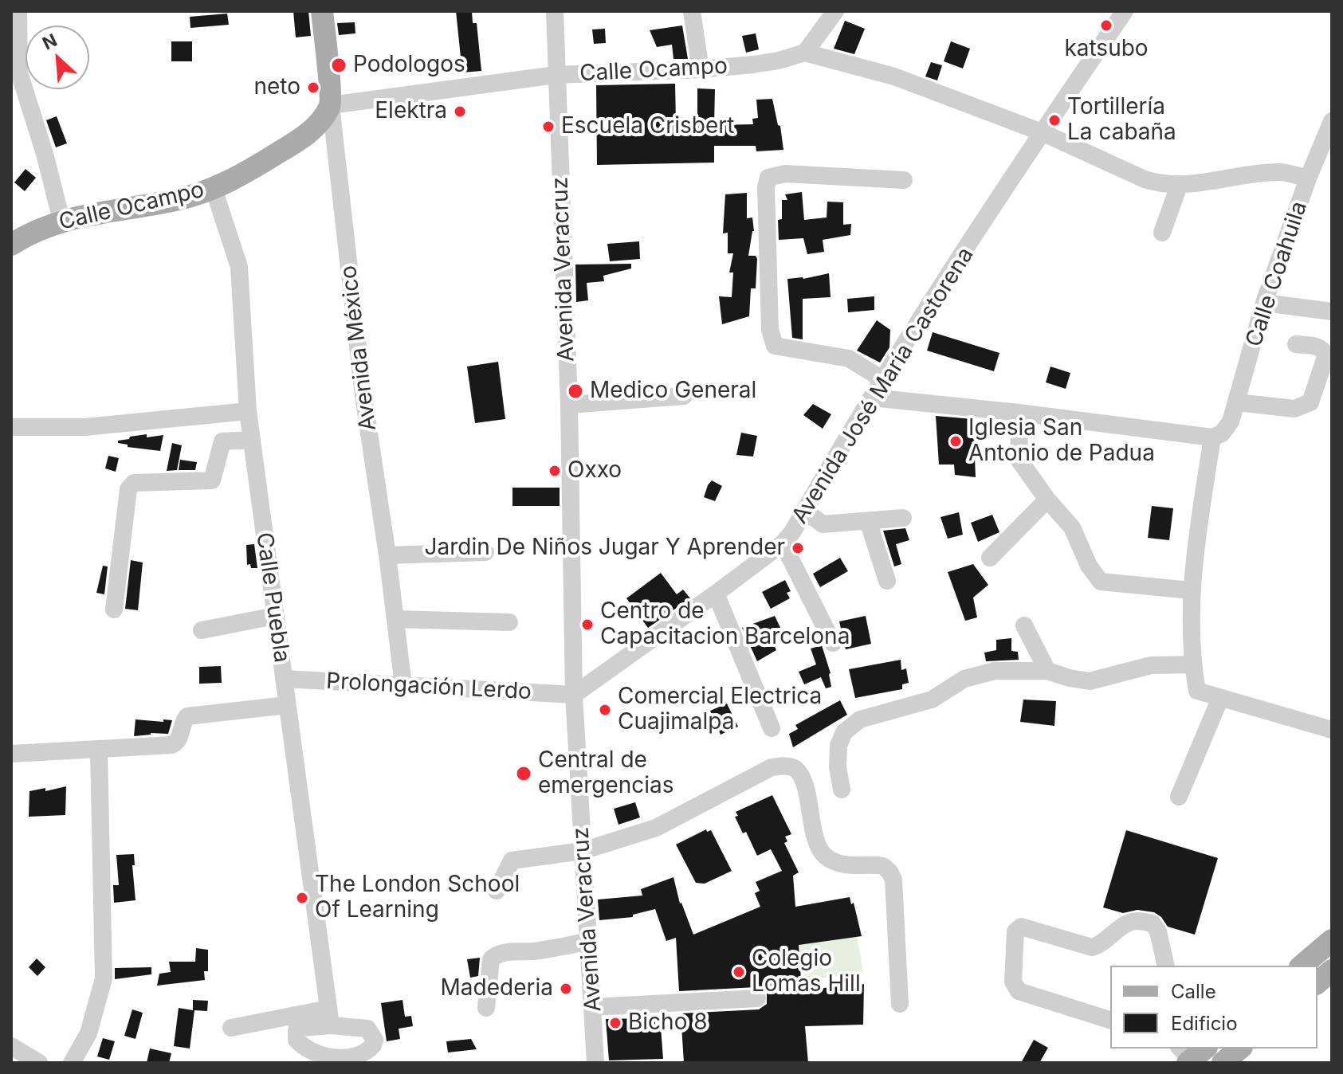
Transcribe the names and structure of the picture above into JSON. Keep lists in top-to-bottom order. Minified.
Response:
{"streets":{"main road":["Calle Ocampo","Avenida México"],"street":["Avenida Veracruz","Calle Coahuila","Avenida José María Castorena","Calle Puebla","Prolongación Lerdo"]},"crossings":[["Calle Ocampo","Avenida Veracruz"],["Calle Ocampo","Avenida México"],["Calle Ocampo","Calle Puebla"],["Avenida Veracruz","Avenida José María Castorena"],["Avenida Veracruz","Prolongación Lerdo"],["Avenida México","Prolongación Lerdo"],["Avenida José María Castorena","Prolongación Lerdo"],["Calle Puebla","Prolongación Lerdo"]],"places":["katsubo","Podologos","neto","Elektra","Tortillería La cabaña","Escuela Crisbert","Medico General","Iglesia San Antonio de Padua","Oxxo","Jardin De Niños Jugar Y Aprender","Centro de Capacitacion Barcelona","Comercial Electrica Cuajimalpa","Central de emergencias","The London School Of Learning","Colegio Lomas Hill","Madederia","Bicho 8"],"legend":["Calle","Edificio"],"north":"top left"}
